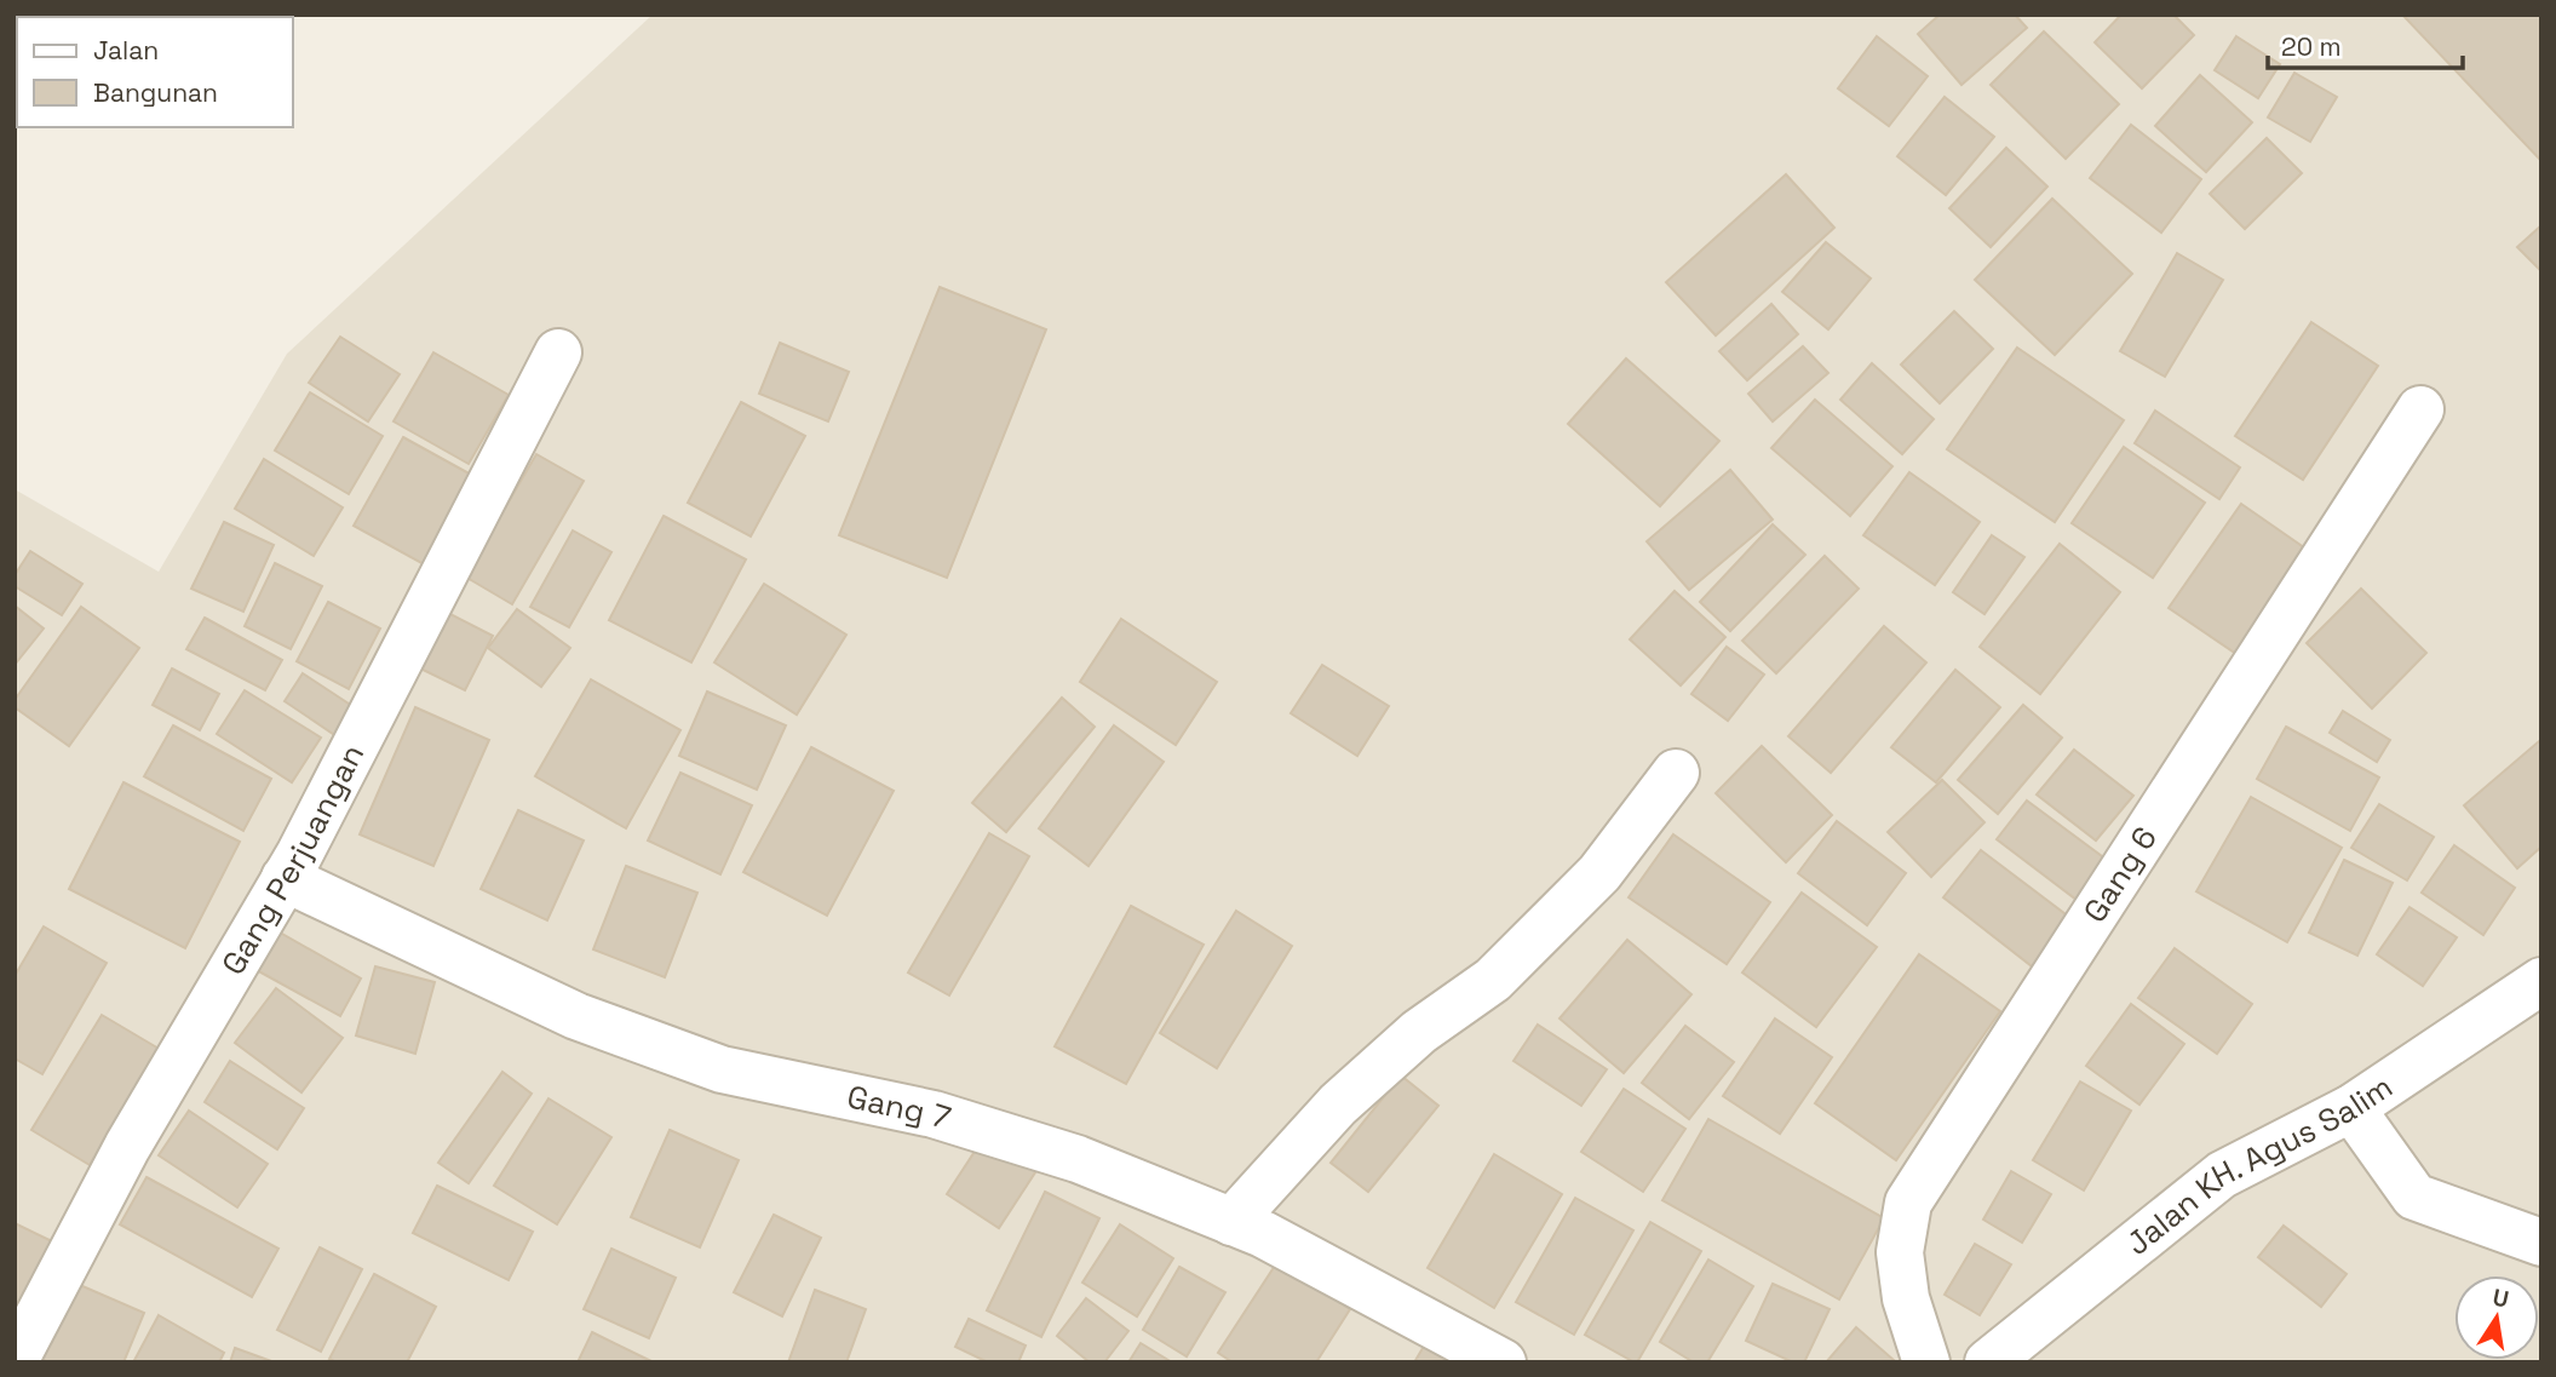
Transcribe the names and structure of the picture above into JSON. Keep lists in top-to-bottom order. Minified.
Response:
{"streets":{"street":["Gang Perjuangan","Gang 6","Gang 7","Jalan KH. Agus Salim"]},"crossings":[["Gang Perjuangan","Gang 7"]],"legend":["Jalan","Bangunan"],"scale_bar":"20 m","north":"top"}
